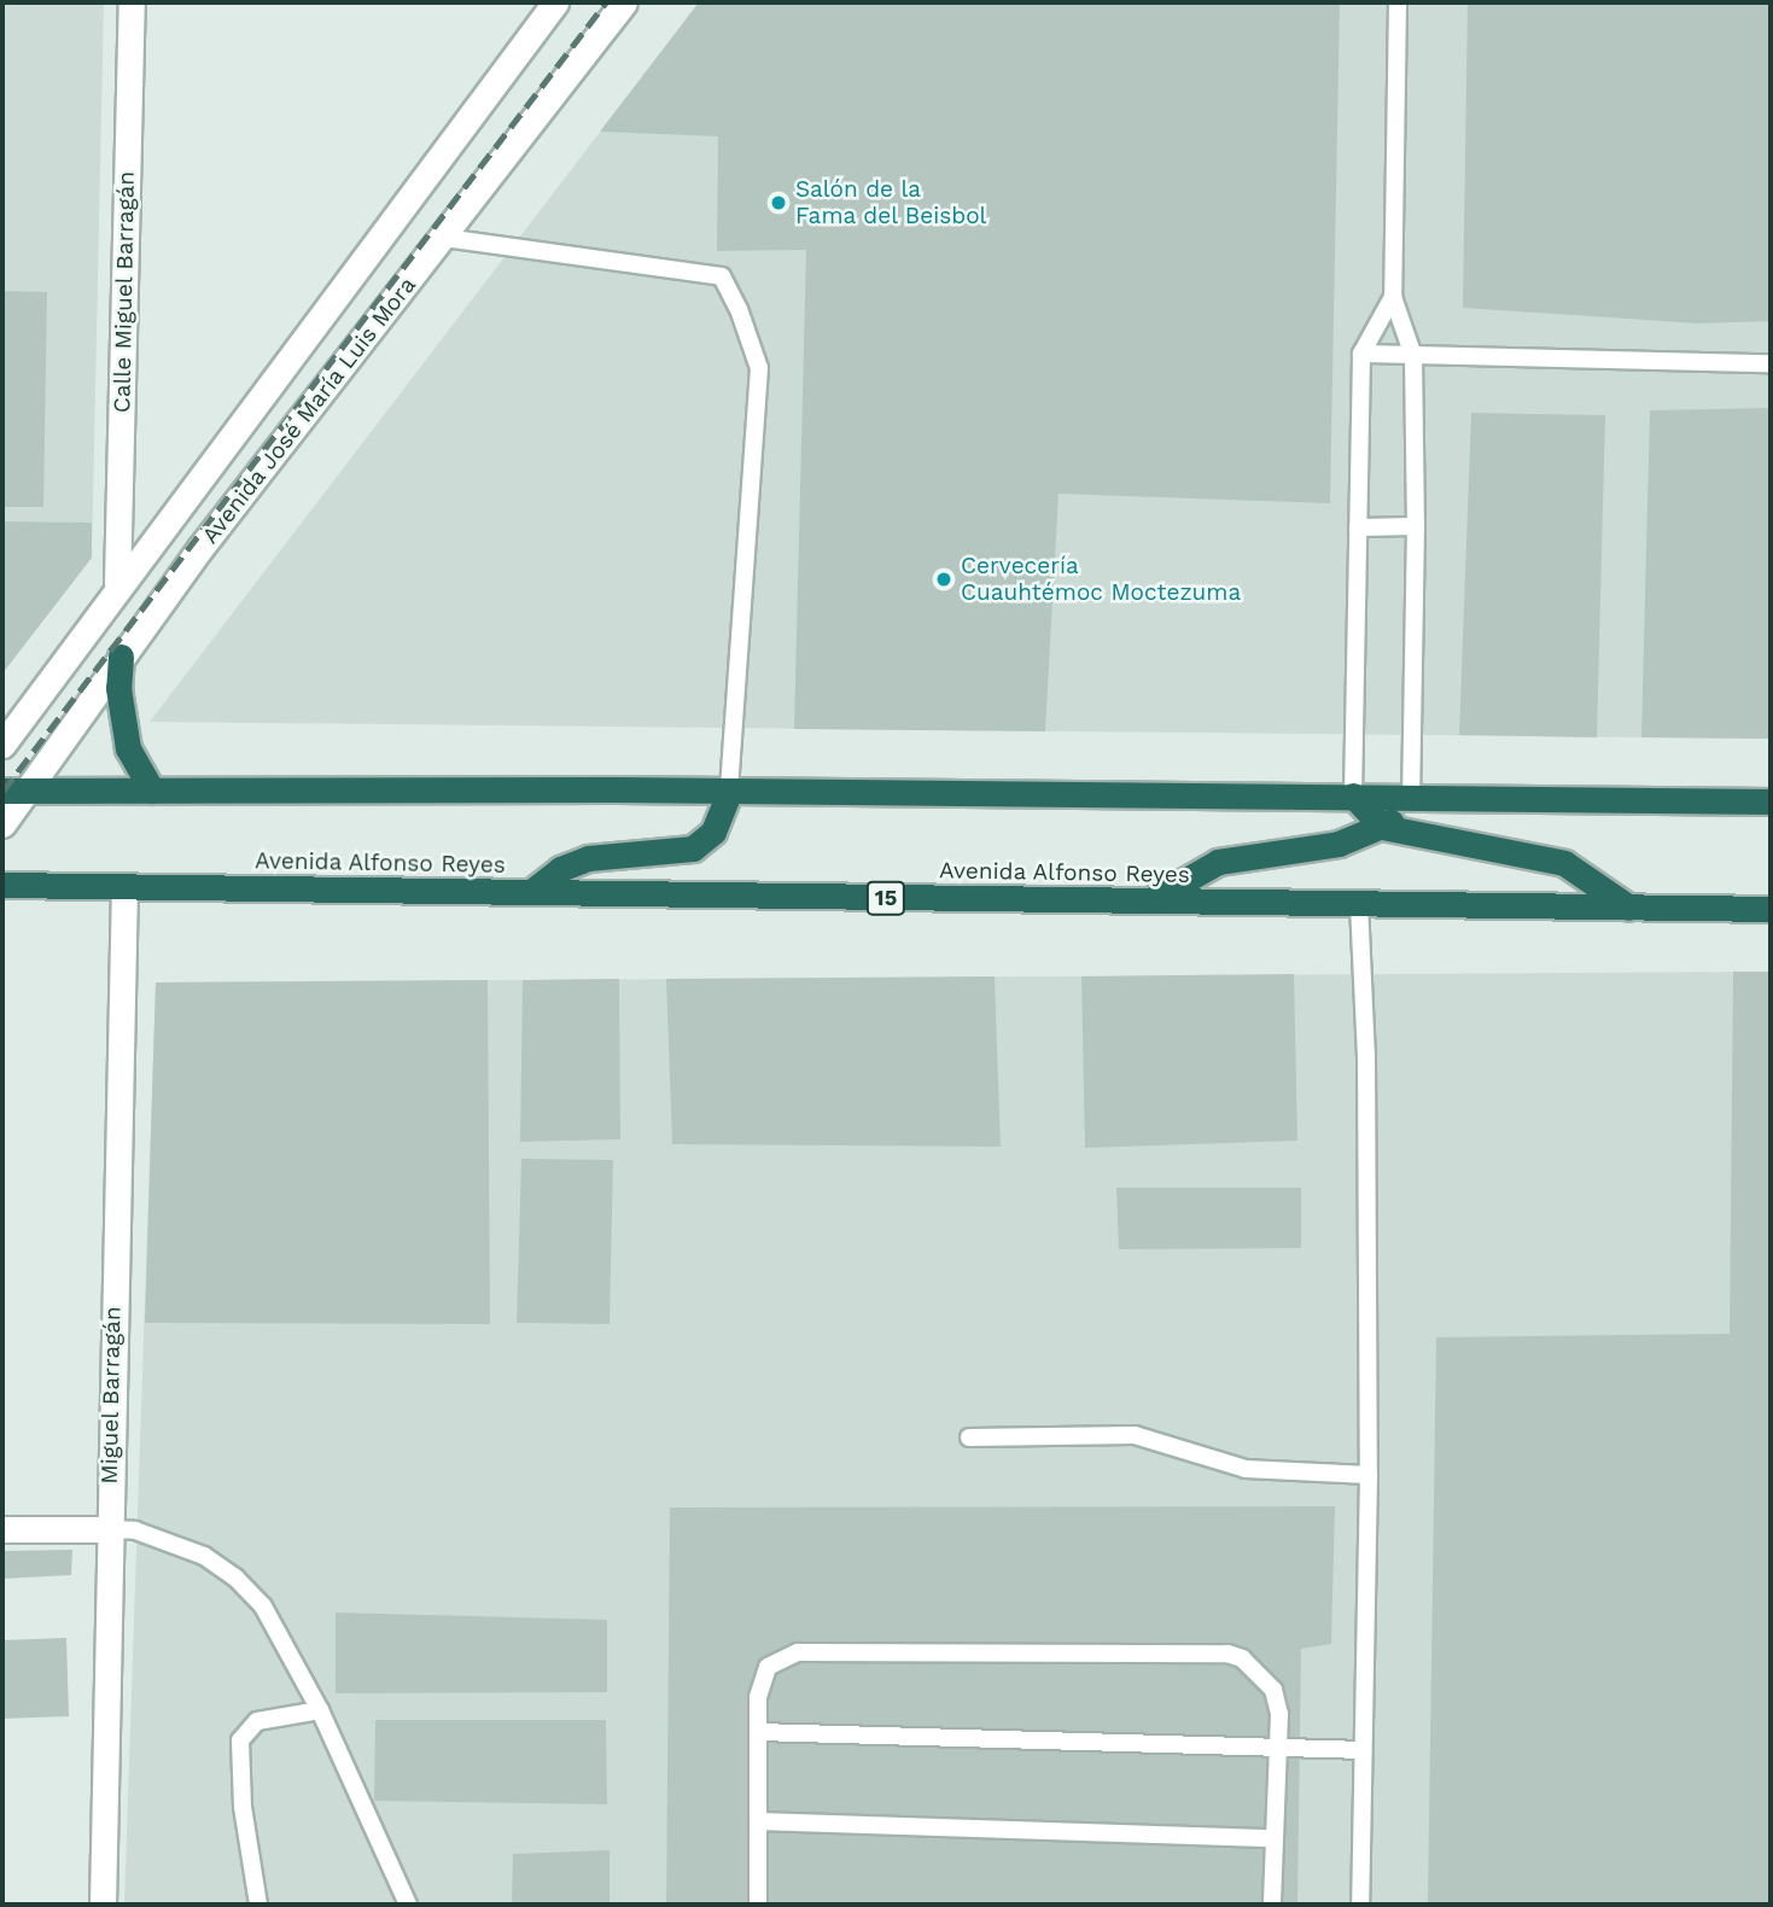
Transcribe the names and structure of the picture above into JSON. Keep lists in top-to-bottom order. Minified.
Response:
{"streets":{"highway":["Avenida Alfonso Reyes","15"],"street":["Calle Miguel Barragán","Avenida José María Luis Mora","Miguel Barragán"]},"crossings":[["Calle Miguel Barragán","Avenida José María Luis Mora"],["Avenida Alfonso Reyes","Miguel Barragán"]],"places":["Salón de la Fama del Beisbol","Cervecería Cuauhtémoc Moctezuma"]}
